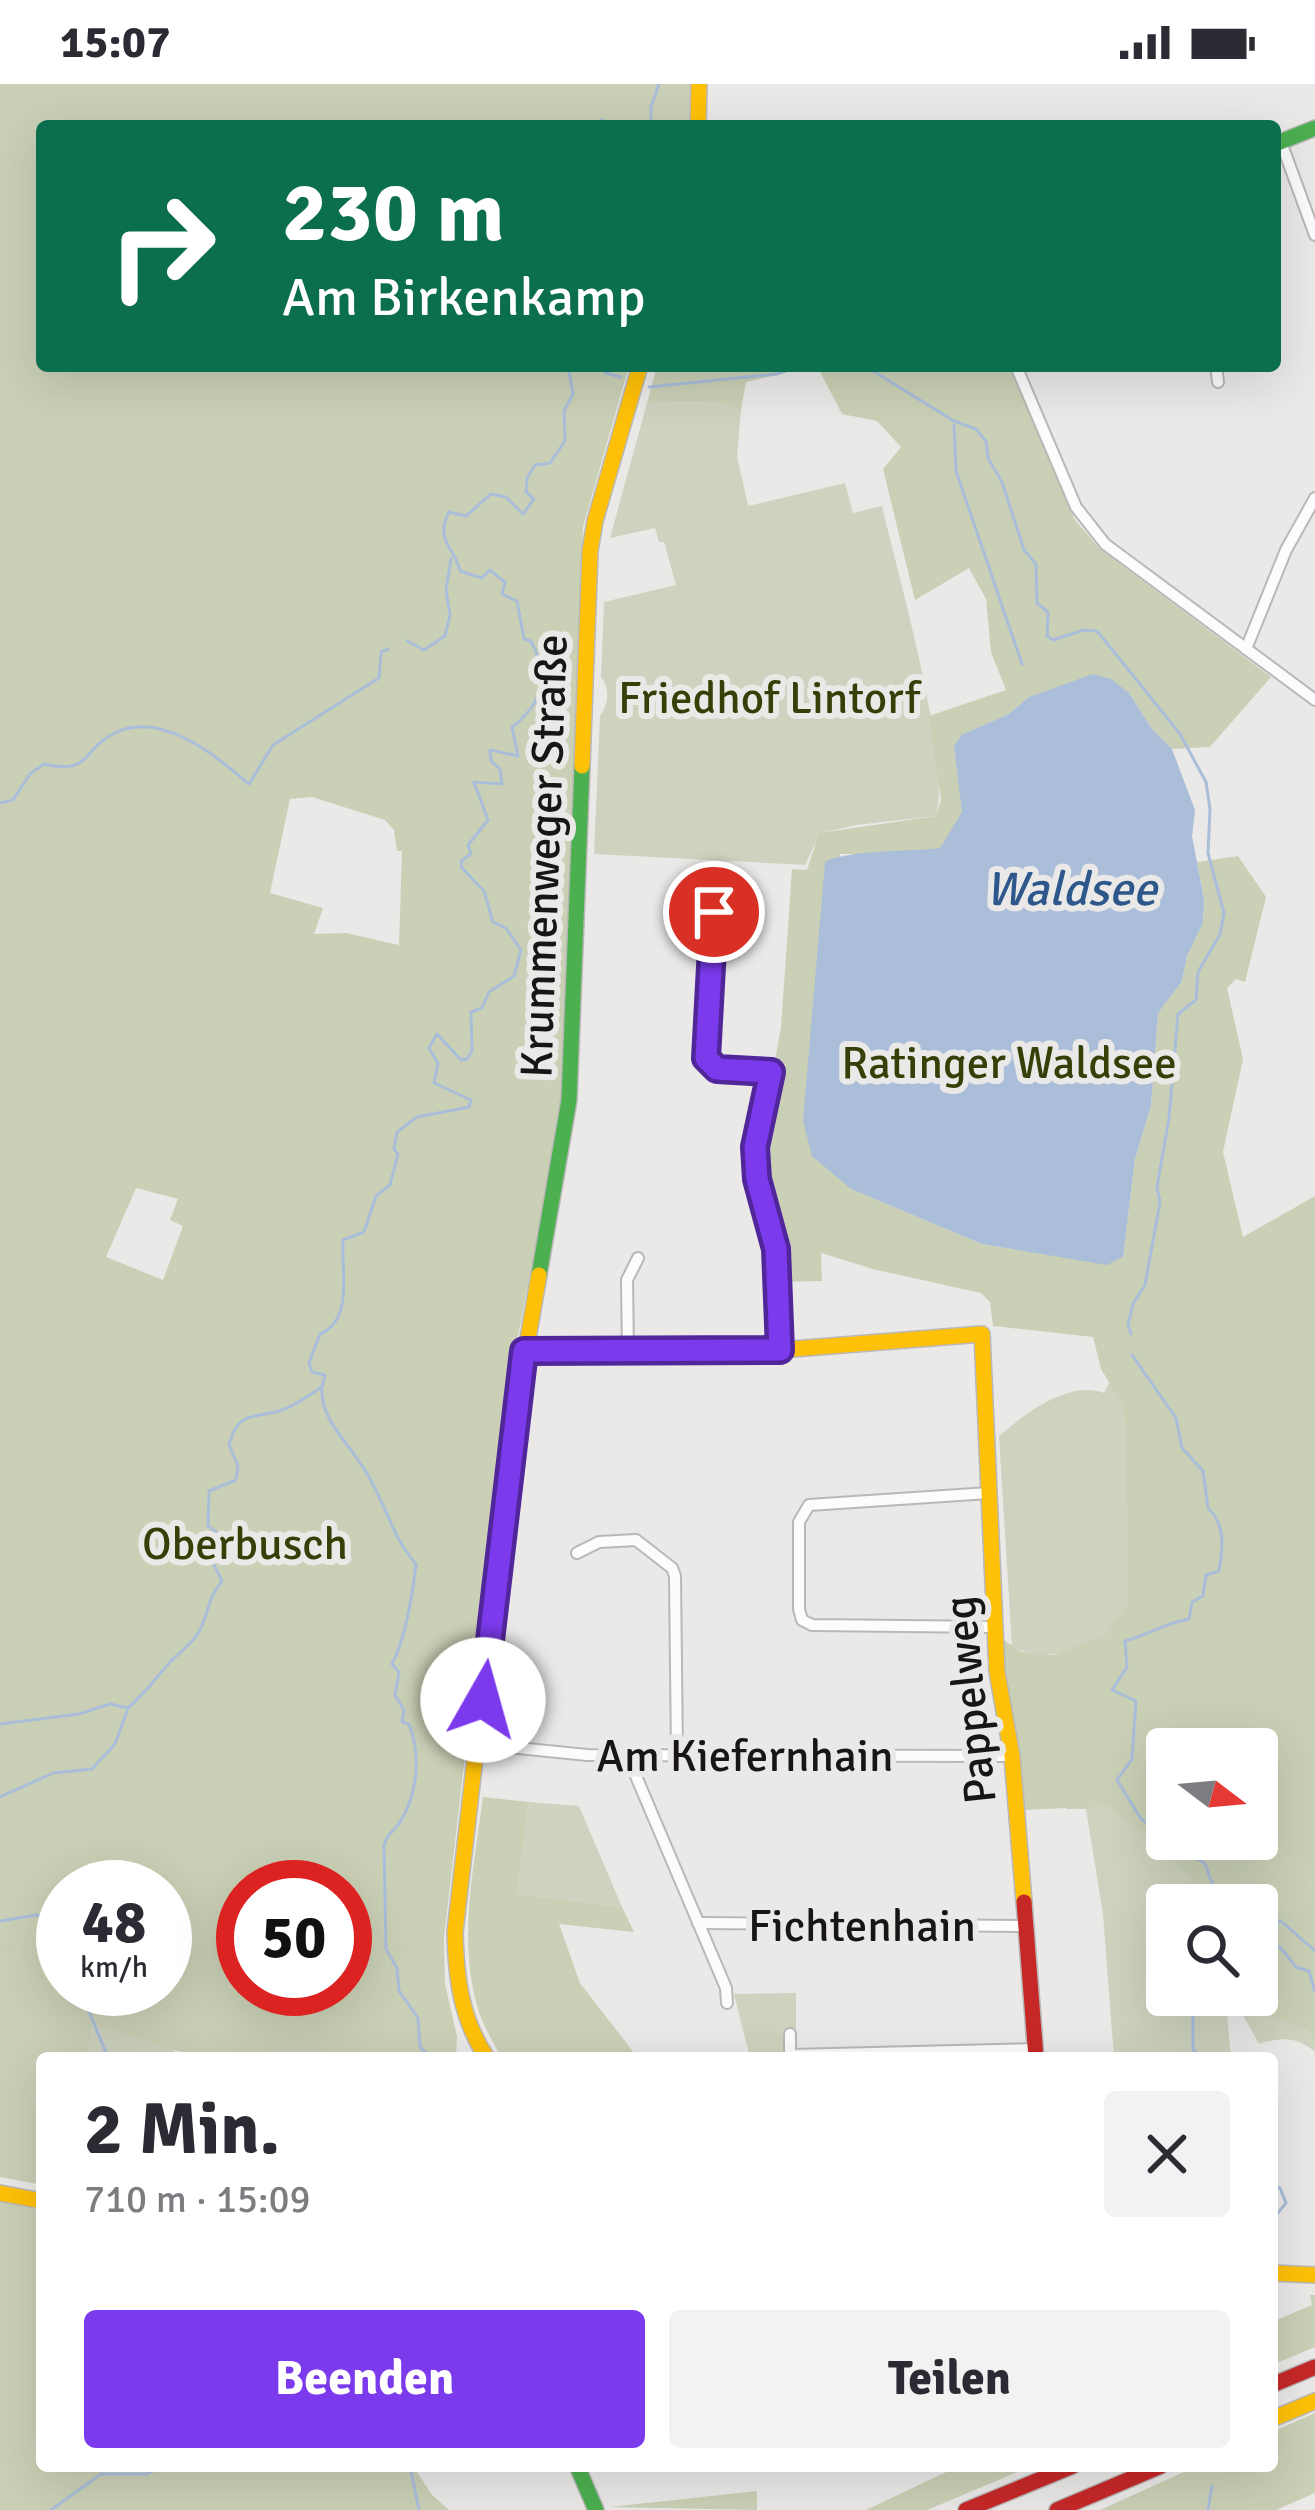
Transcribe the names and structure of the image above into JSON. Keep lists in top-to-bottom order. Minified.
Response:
{"streets":{"main road":["Krummenweger Straße","Pappelweg"],"street":["Am Kiefernhain","Fichtenhain"]},"crossings":[["Krummenweger Straße","Am Kiefernhain"],["Pappelweg","Am Kiefernhain"],["Pappelweg","Fichtenhain"]],"water":["Waldsee"],"parks":["Friedhof Lintorf","Ratinger Waldsee","Oberbusch"],"north":"right","page":{"status":"15:07","turn":["230 m","Am Birkenkamp"],"speed":"48 km/h","limit":"50","heading":["2 Min.","710 m · 15:09"],"buttons":["Beenden","Teilen"]}}
